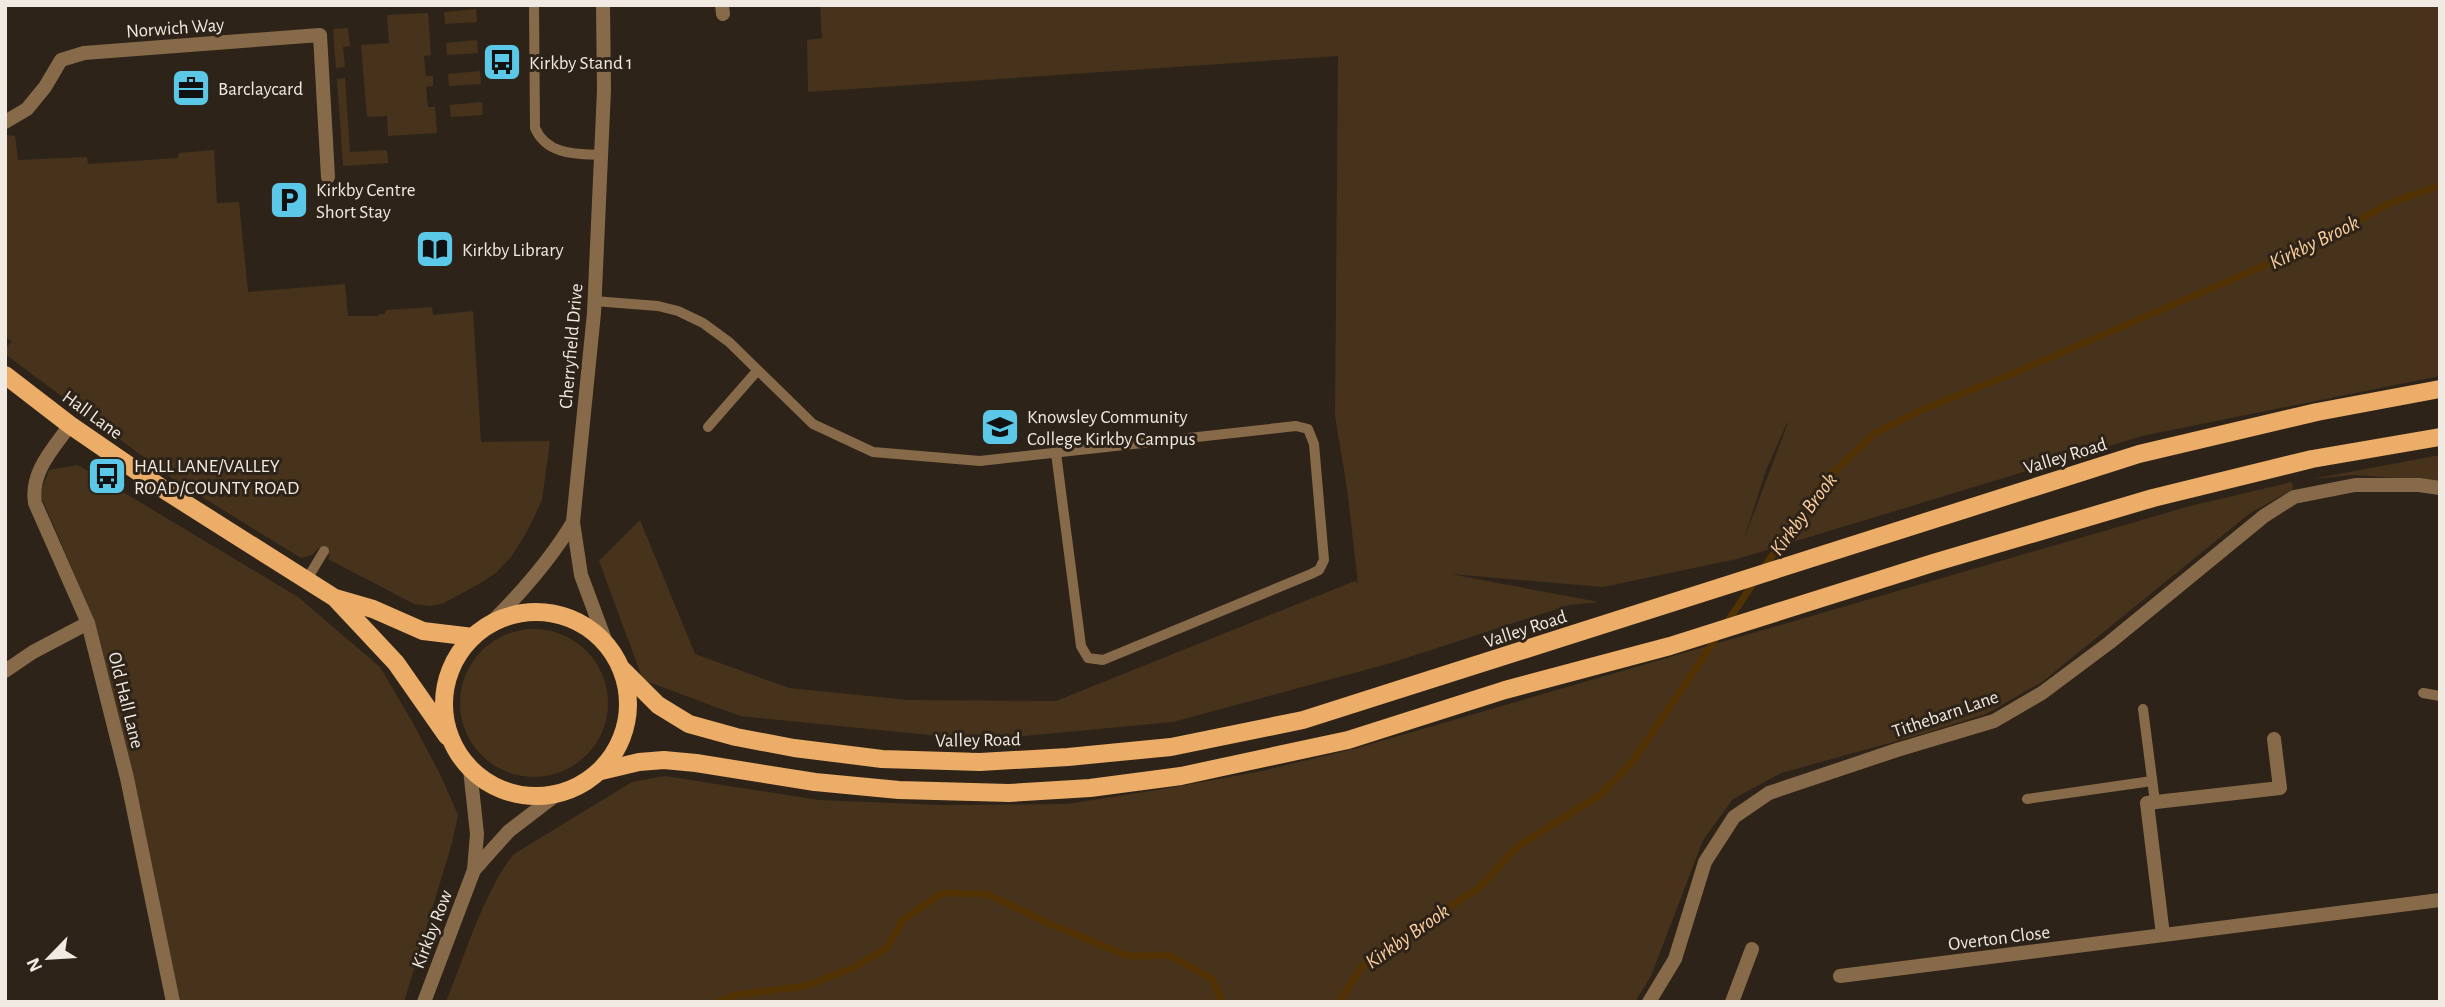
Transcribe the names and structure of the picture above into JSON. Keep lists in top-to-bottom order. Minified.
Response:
{"streets":{"main road":["Hall Lane","Valley Road"],"street":["Norwich Way","Cherryfield Drive","Old Hall Lane","Tithebarn Lane","Kirkby Row","Overton Close"]},"crossings":[["Cherryfield Drive","Hall Lane"],["Cherryfield Drive","Valley Road"],["Cherryfield Drive","Kirkby Row"],["Hall Lane","Valley Road"],["Hall Lane","Old Hall Lane"],["Hall Lane","Kirkby Row"],["Valley Road","Kirkby Row"]],"water":["Kirkby Brook"],"places":{"bus stop":["Kirkby Stand 1","HALL LANE/VALLEY ROAD/COUNTY ROAD"],"office":["Barclaycard"],"parking":["Kirkby Centre Short Stay"],"library":["Kirkby Library"],"school or university":["Knowsley Community College Kirkby Campus"]},"north":"bottom left"}
